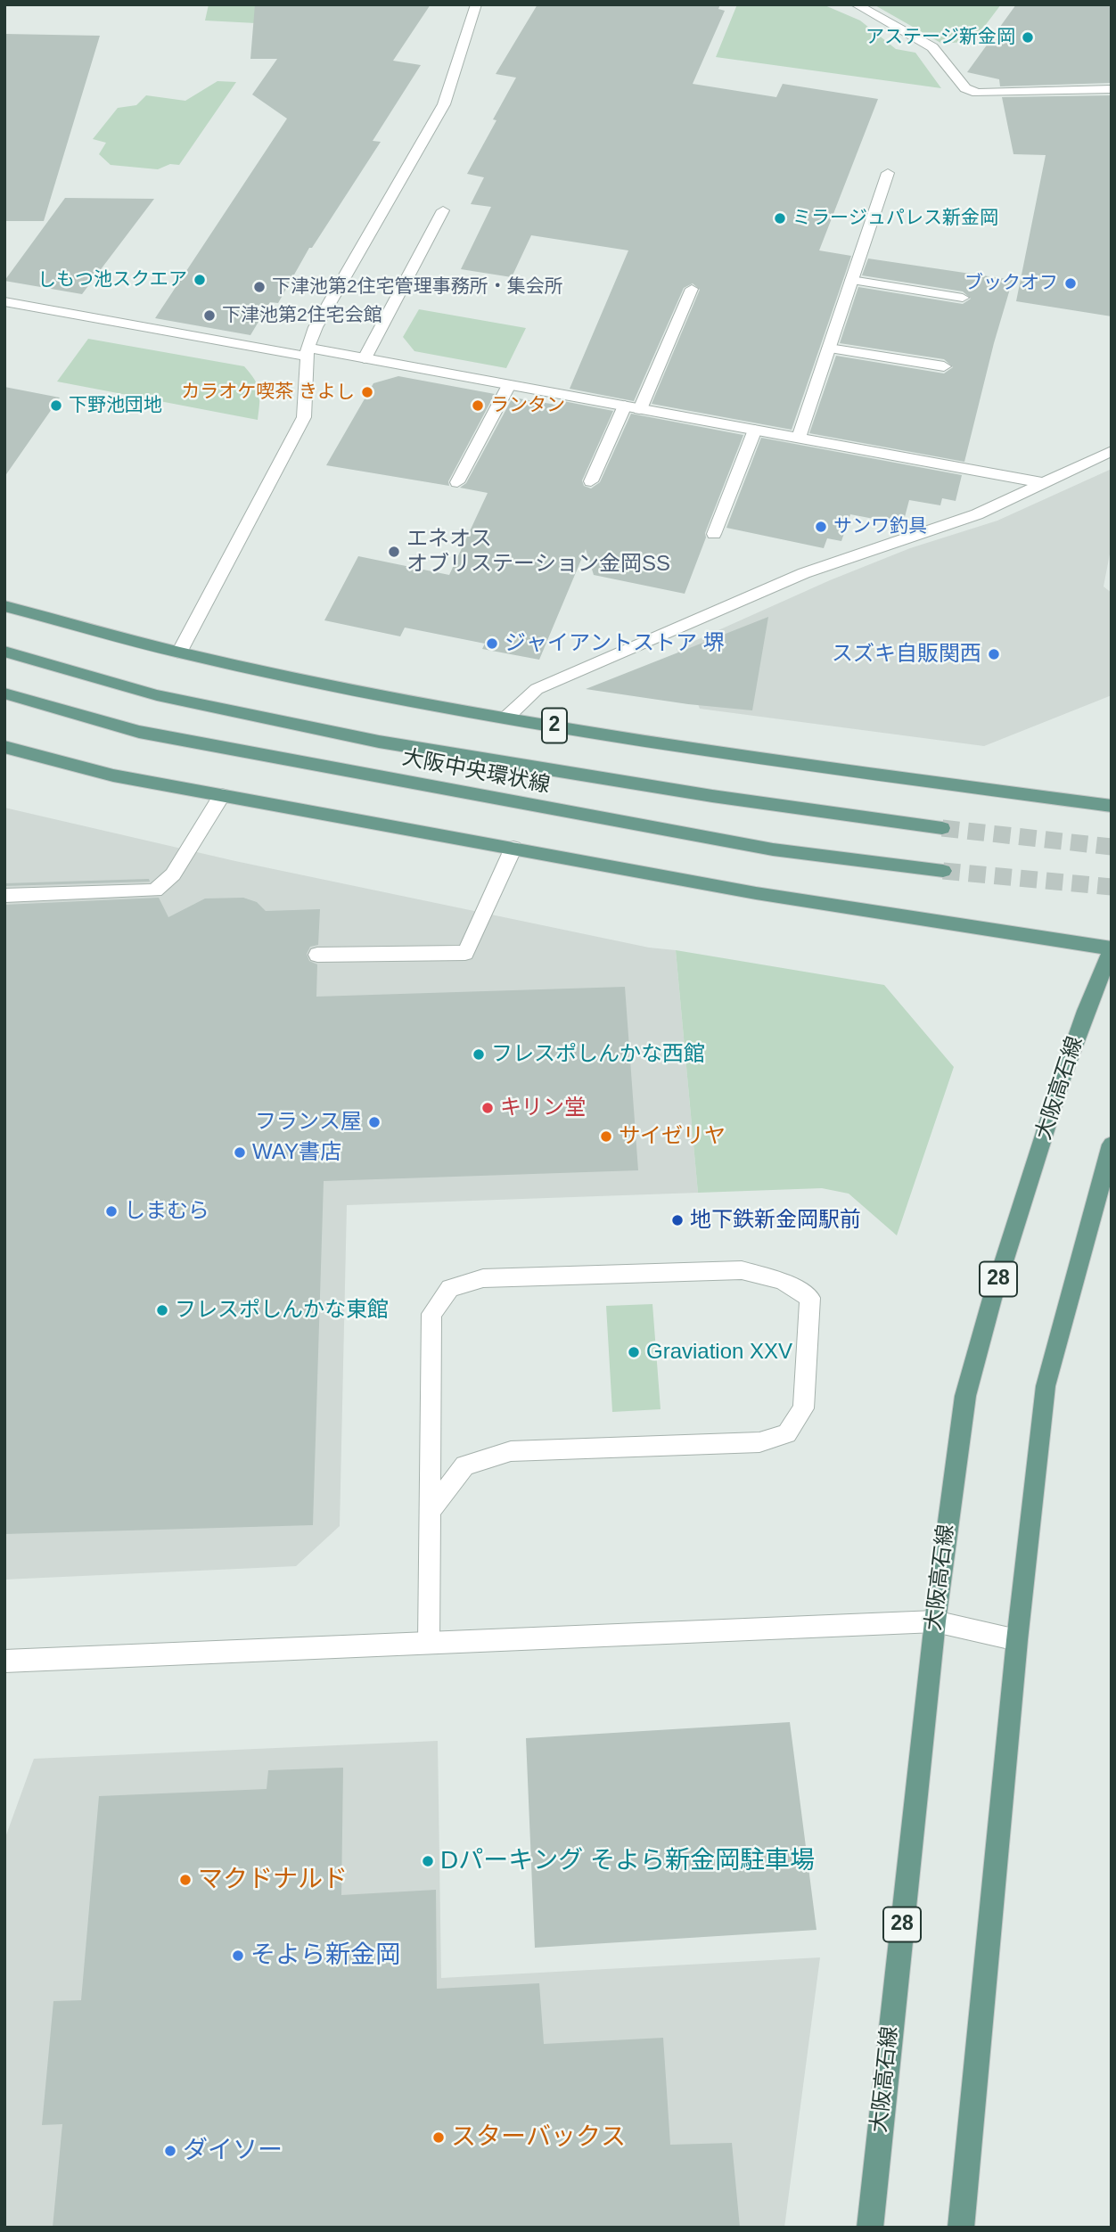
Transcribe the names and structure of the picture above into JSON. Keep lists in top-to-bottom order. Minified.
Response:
{"streets":{"main road":["2","大阪中央環状線","大阪高石線","28"]},"places":["アステージ新金岡","ミラージュパレス新金岡","しもつ池スクエア","ブックオフ","下津池第2住宅管理事務所・集会所","下津池第2住宅会館","カラオケ喫茶 きよし","下野池団地","ランタン","サンワ釣具","エネオス オブリステーション金岡SS","ジャイアントストア 堺","スズキ自販関西","フレスポしんかな西館","キリン堂","フランス屋","サイゼリヤ","WAY書店","しまむら","地下鉄新金岡駅前","フレスポしんかな東館","Graviation XXV","Dパーキング そよら新金岡駐車場","マクドナルド","そよら新金岡","スターバックス","ダイソー"]}
